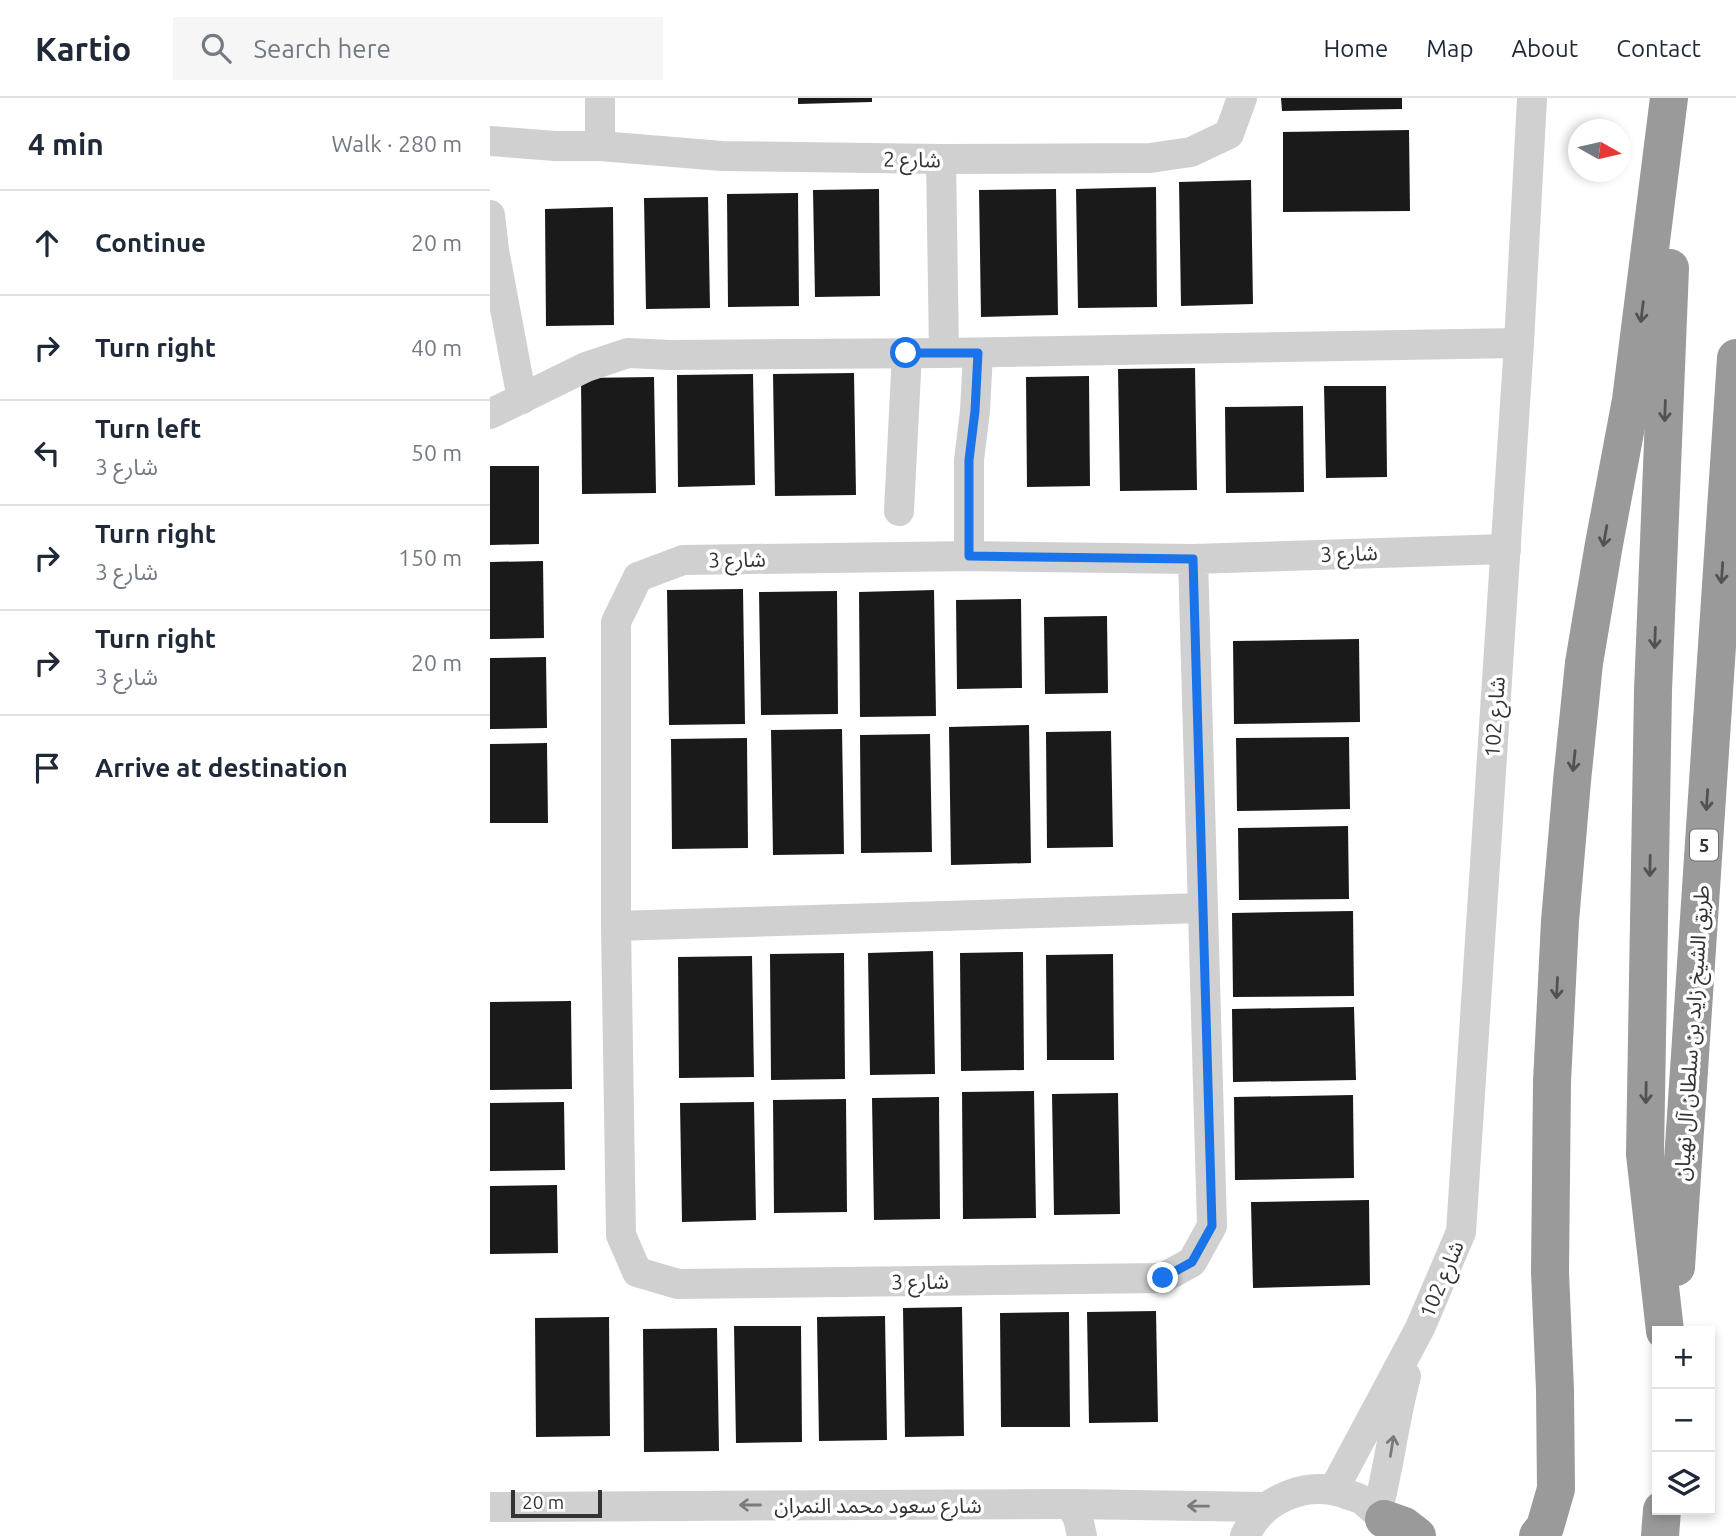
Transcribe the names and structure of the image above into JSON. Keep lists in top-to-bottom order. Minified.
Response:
{"streets":{"highway":["5","طريق الشيخ زايد بن سلطان آل نهيان"],"street":["شارع 2","شارع 3","شارع 102","شارع سعود محمد النمران"]},"crossings":[["شارع 3","شارع 102"]],"one_way":["شارع سعود محمد النمران"],"scale_bar":"20 m","north":"right","page":{"header":"Kartio","search":"Search here","nav":["Home","Map","About","Contact"],"heading":["4 min","Walk · 280 m"],"list":[["Continue","20 m"],["Turn right","40 m"],["Turn left","شارع 3","50 m"],["Turn right","شارع 3","150 m"],["Turn right","شارع 3","20 m"],"Arrive at destination"],"map_buttons":["+","−"],"scale":"20 m"}}
